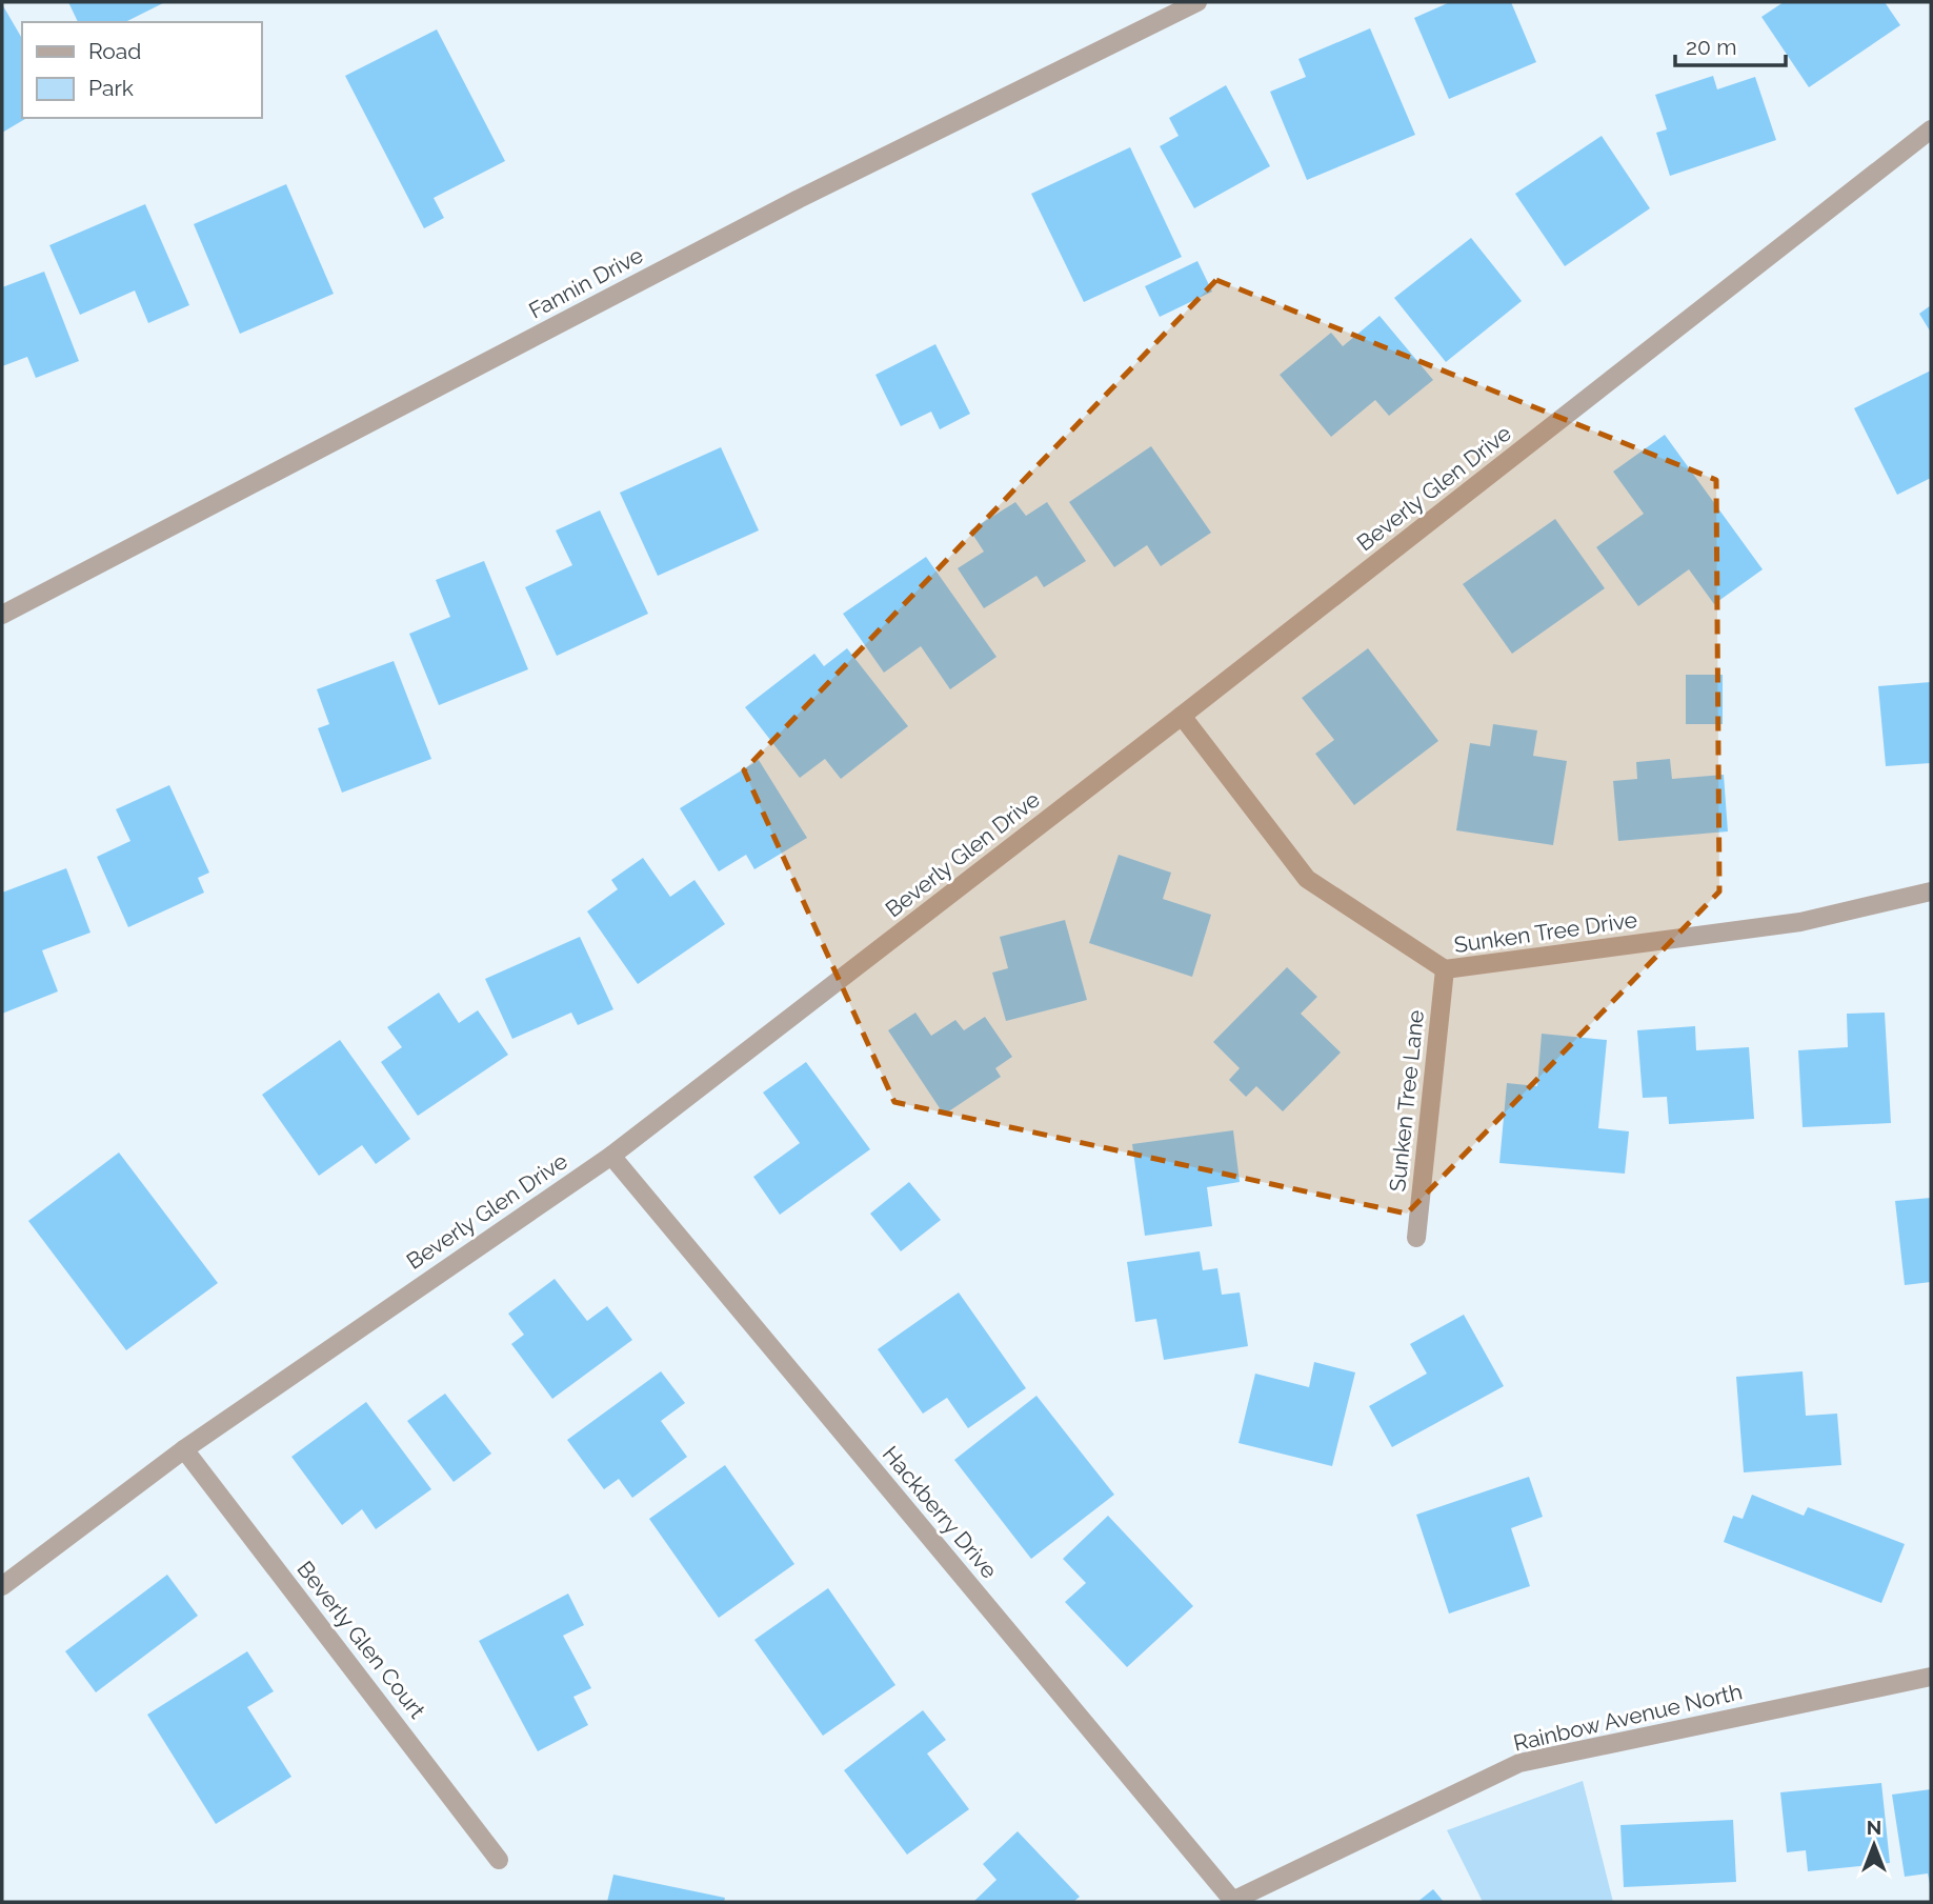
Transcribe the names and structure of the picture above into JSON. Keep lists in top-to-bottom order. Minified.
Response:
{"streets":{"street":["Fannin Drive","Beverly Glen Drive","Sunken Tree Drive","Sunken Tree Lane","Hackberry Drive","Beverly Glen Court","Rainbow Avenue North"]},"crossings":[["Beverly Glen Drive","Sunken Tree Drive"],["Beverly Glen Drive","Hackberry Drive"],["Beverly Glen Drive","Beverly Glen Court"],["Sunken Tree Drive","Sunken Tree Lane"],["Hackberry Drive","Rainbow Avenue North"]],"legend":["Road","Park"],"scale_bar":"20 m","north":"top"}
